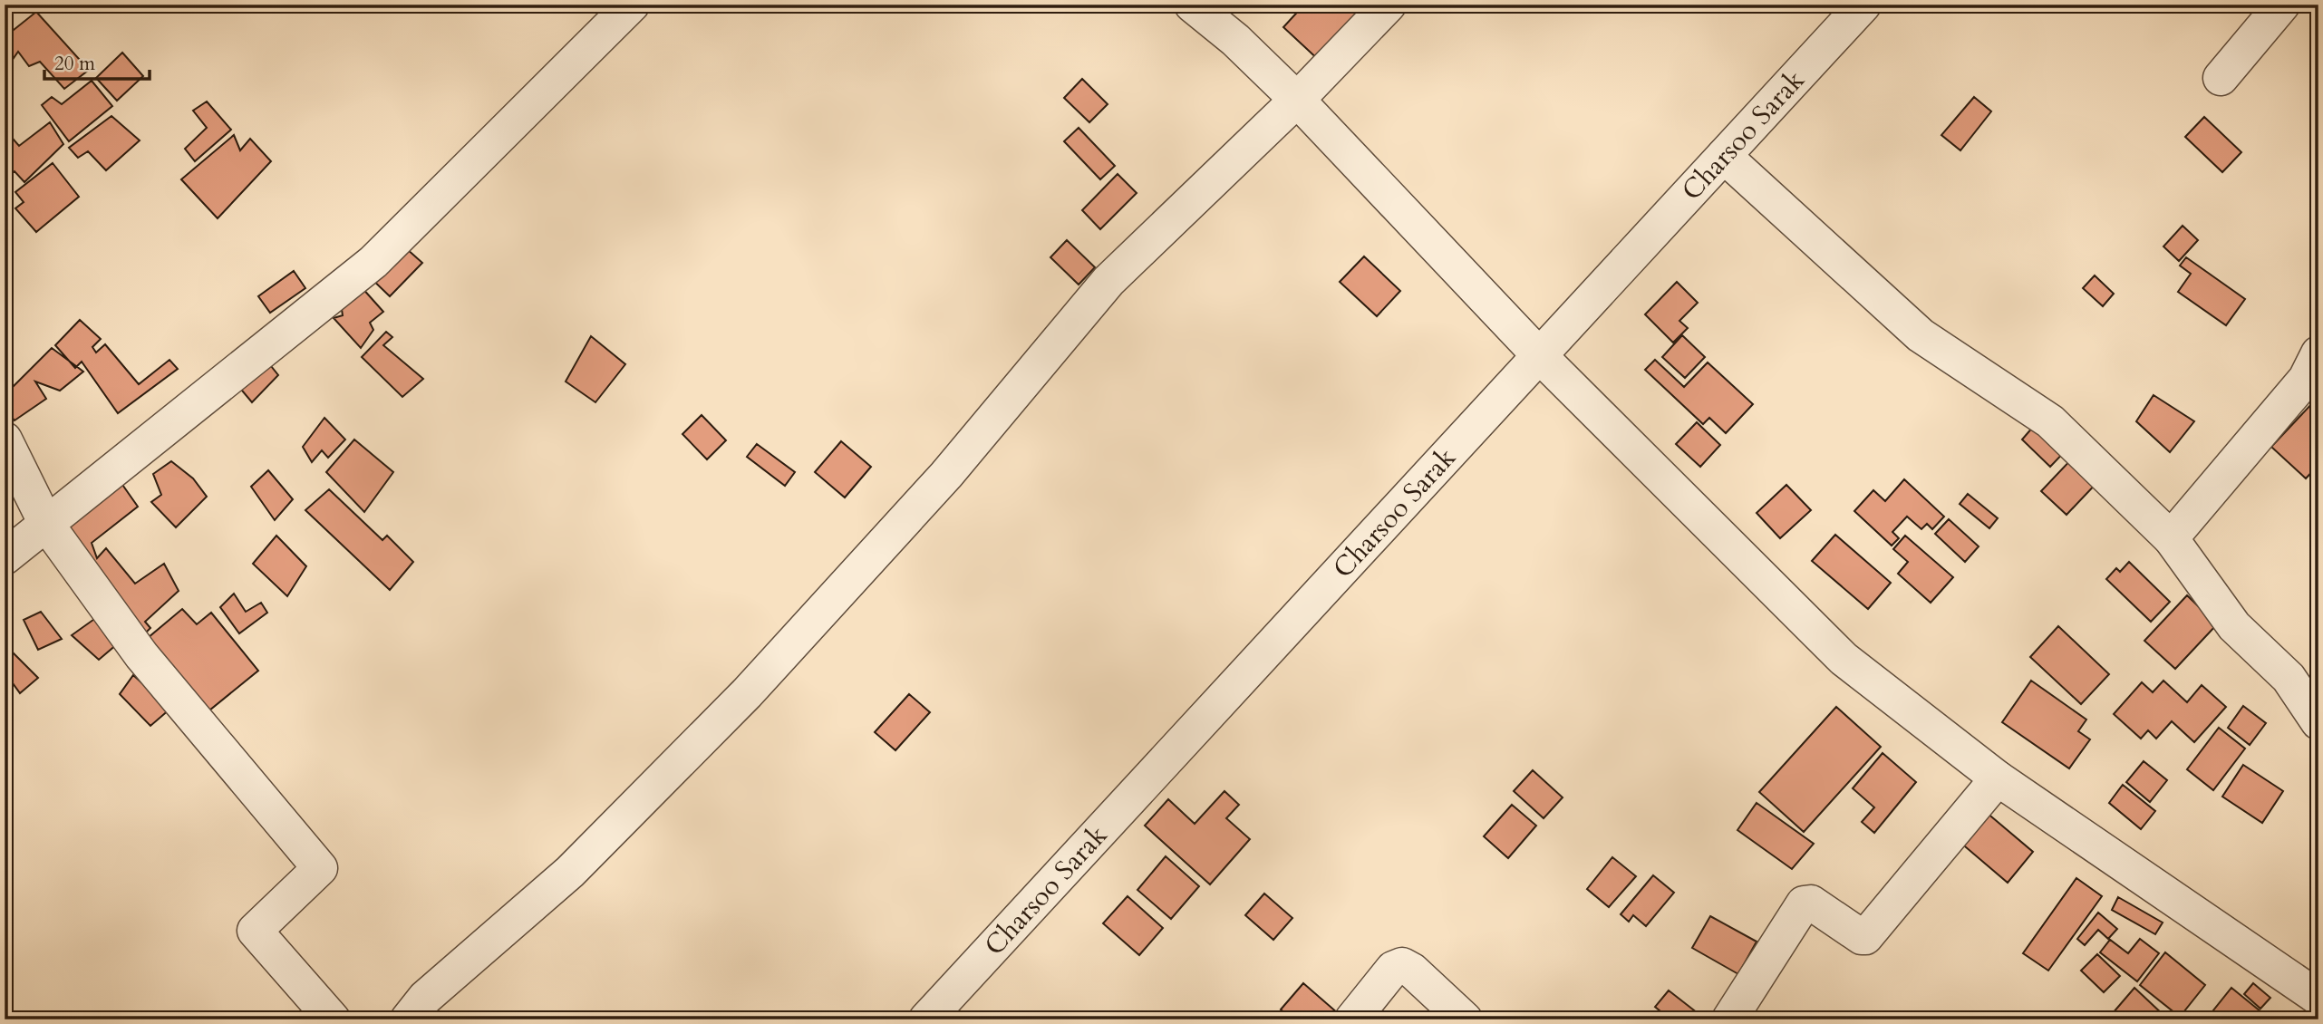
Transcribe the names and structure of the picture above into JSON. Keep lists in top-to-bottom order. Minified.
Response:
{"streets":{"street":["Charsoo Sarak"]},"scale_bar":"20 m"}
